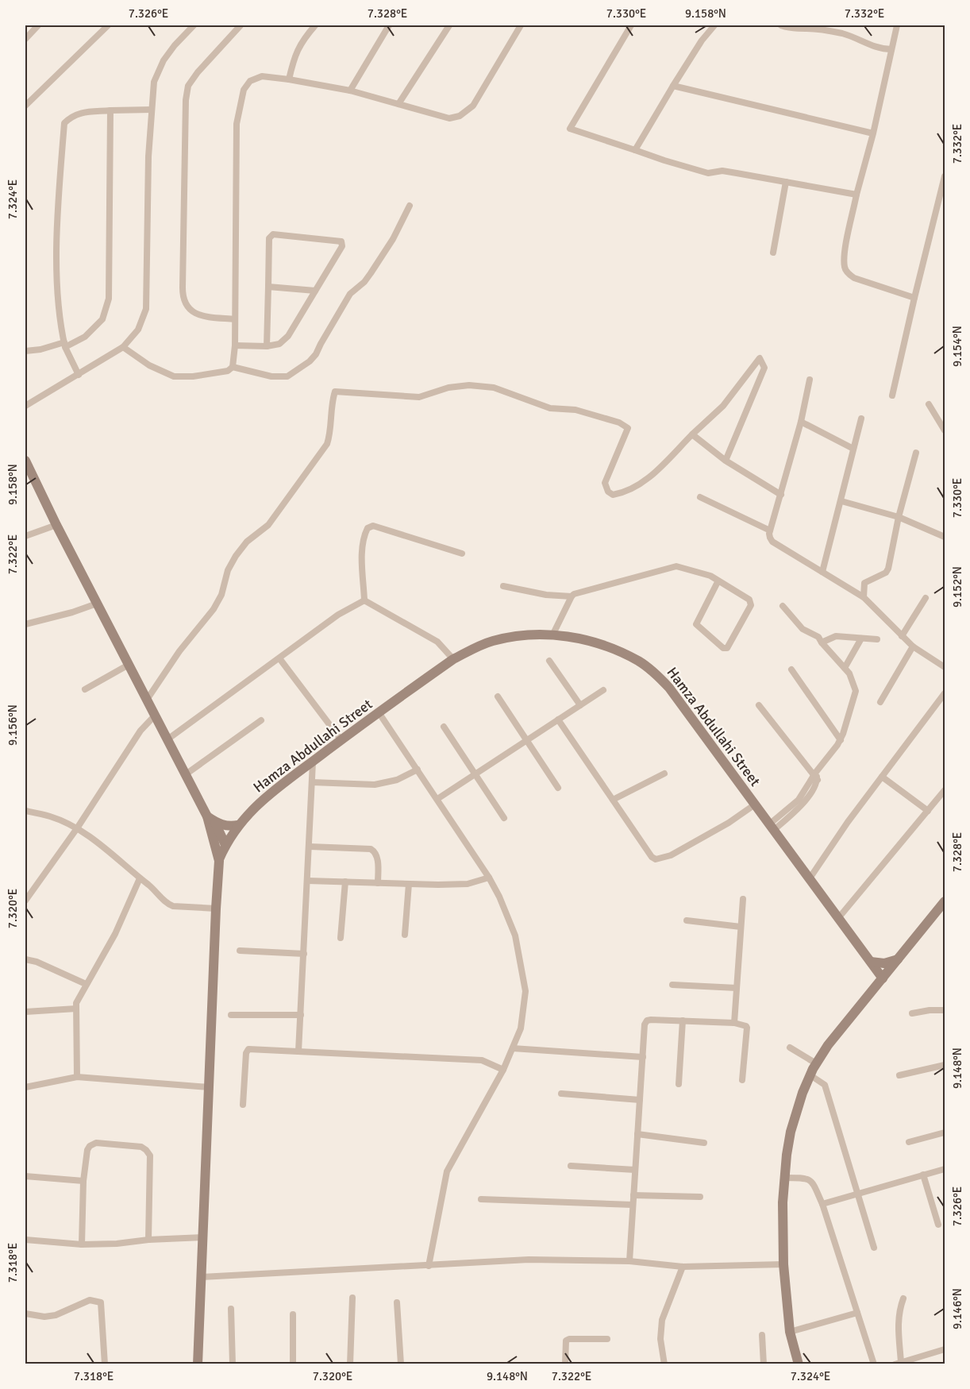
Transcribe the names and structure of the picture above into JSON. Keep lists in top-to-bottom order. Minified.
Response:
{"streets":{"main road":["Hamza Abdullahi Street"]},"coordinates":["7.326°E","7.328°E","7.330°E","9.158°N","7.332°E","7.324°E","9.154°N","7.322°E","9.152°N","9.156°N","7.320°E","9.148°N","7.318°E","9.146°N"]}
